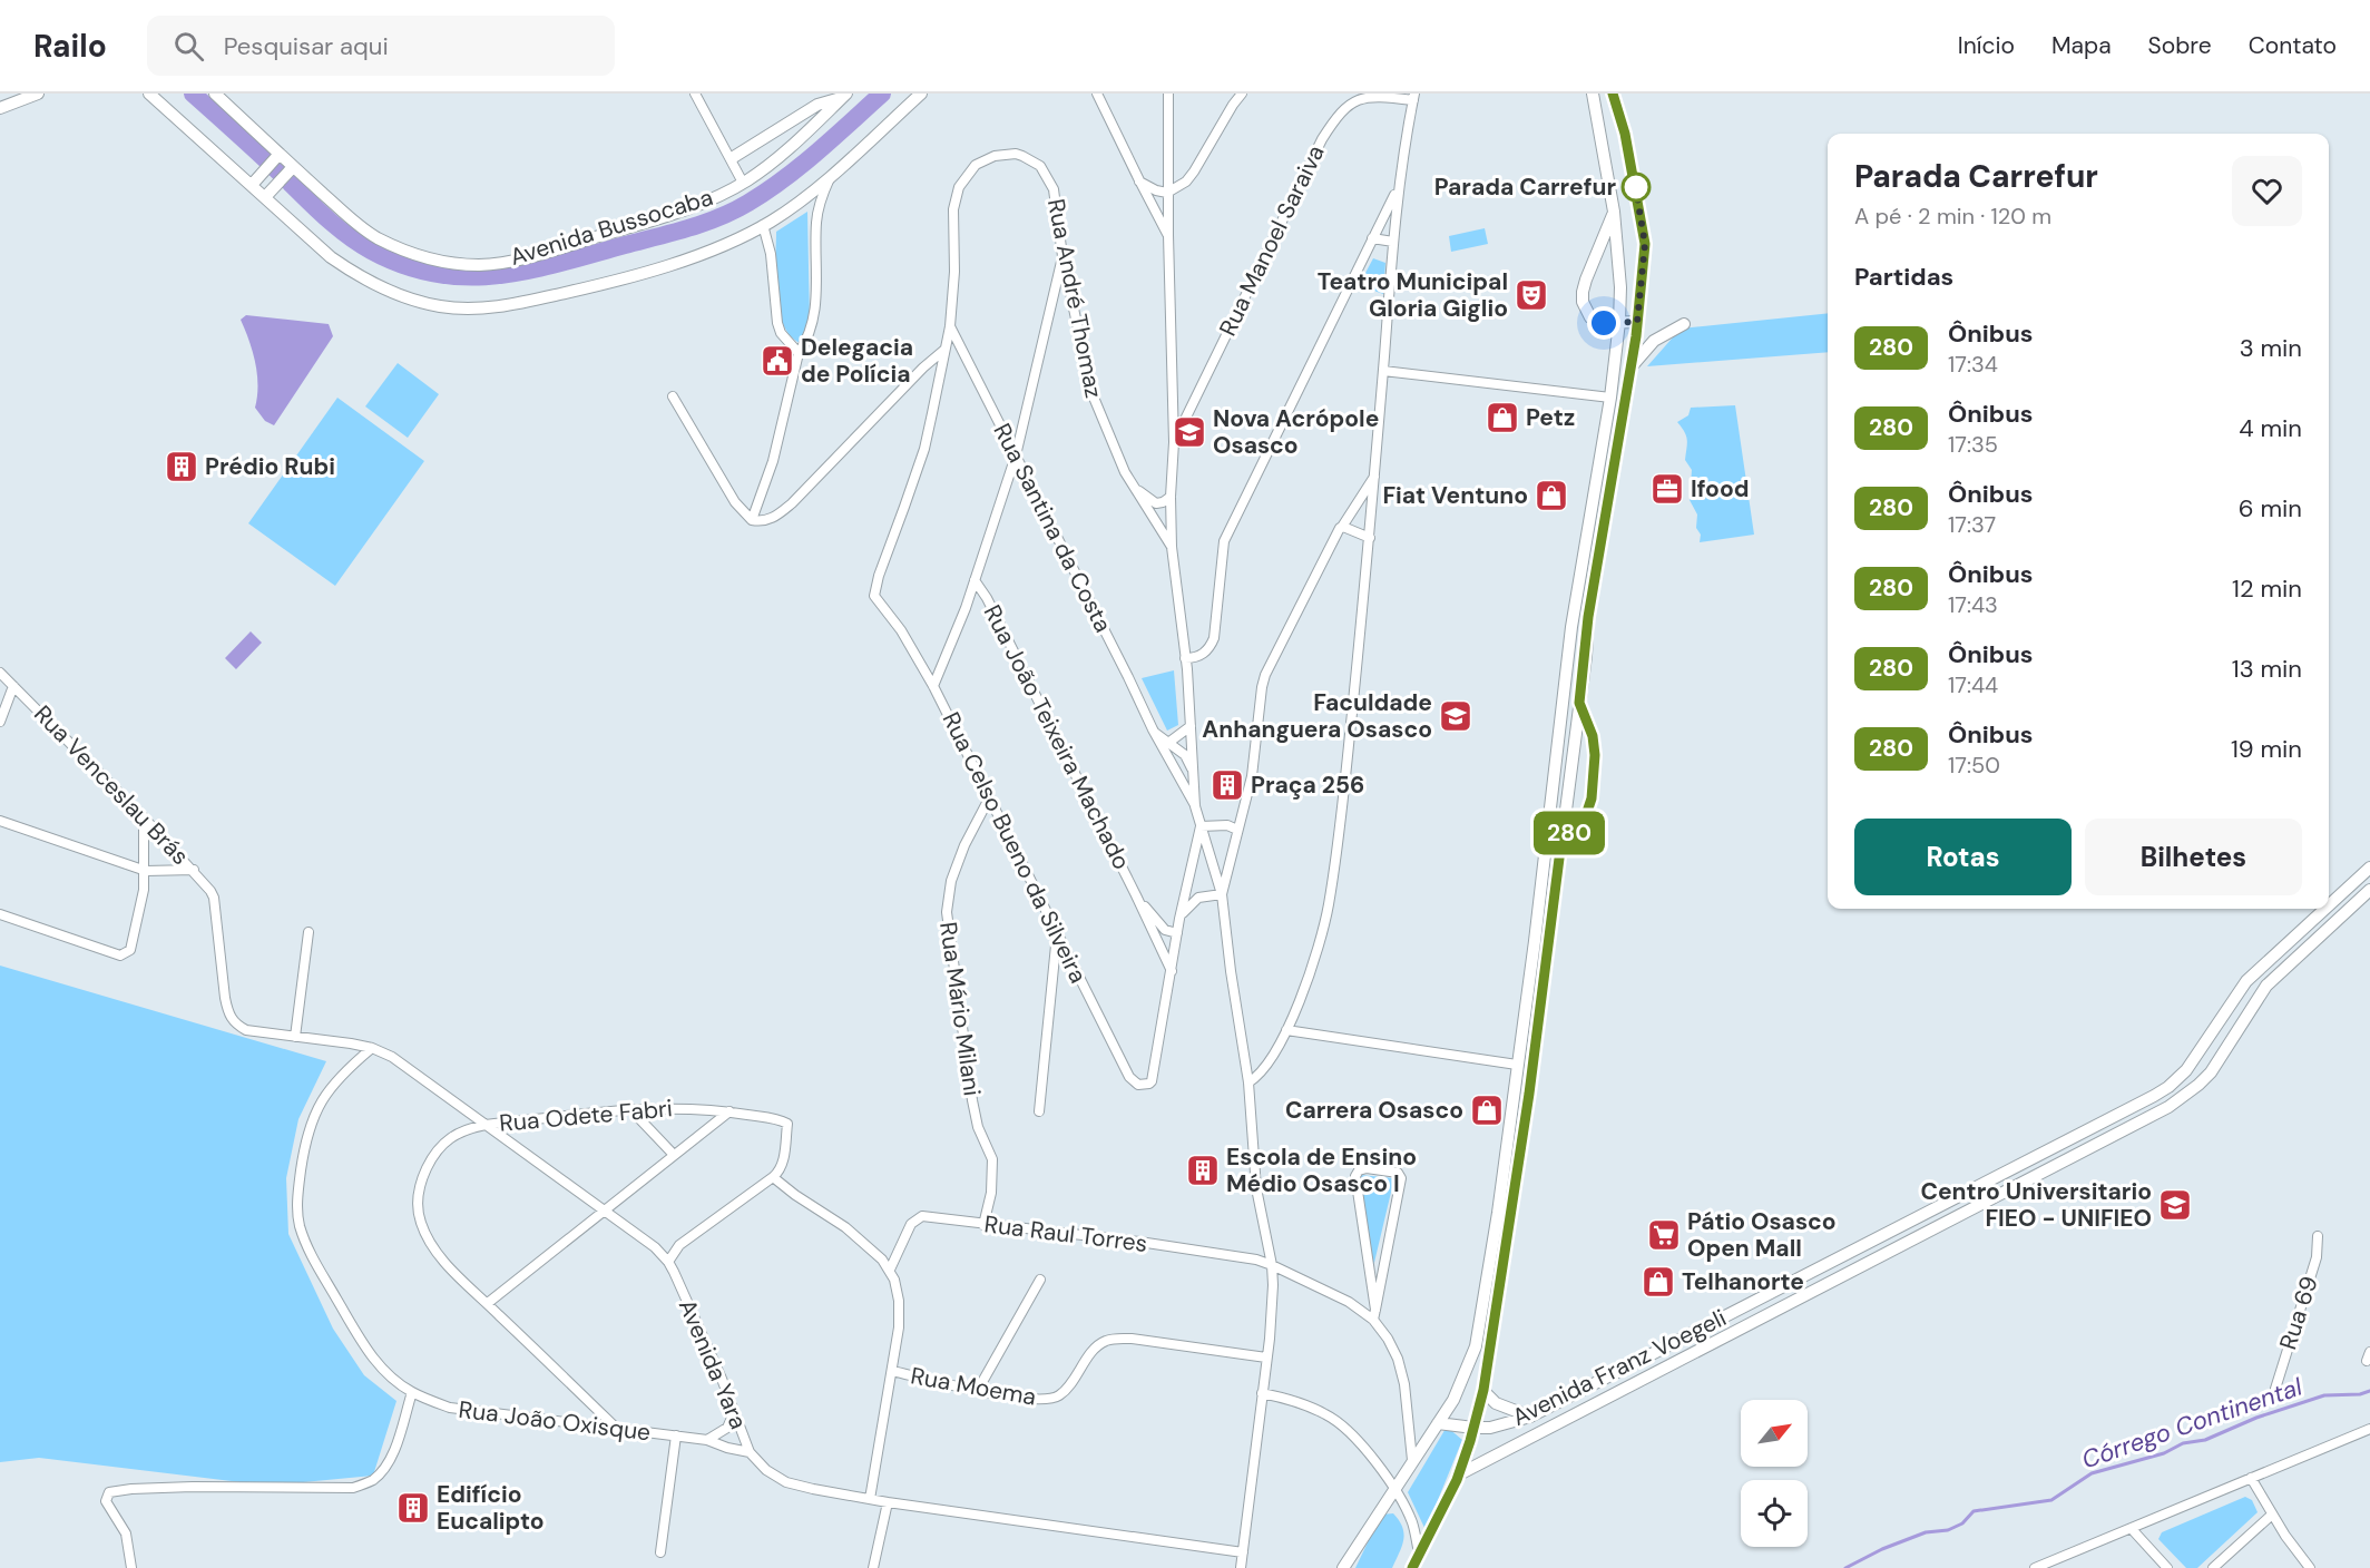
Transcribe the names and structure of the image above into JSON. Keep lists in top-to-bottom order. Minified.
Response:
{"streets":{"main road":["Avenida Bussocaba","Avenida Franz Voegeli"],"street":["Rua Manoel Saraiva","Rua André Thomaz","Rua Santina da Costa","Rua João Teixeira Machado","Rua Venceslau Brás","Rua Celso Bueno da Silveira","Rua Mário Milani","Rua Odete Fabri","Rua Raul Torres","Rua 69","Avenida Yara","Rua Moema","Rua João Oxisque"]},"crossings":[["Rua André Thomaz","Rua Santina da Costa"],["Rua André Thomaz","Rua Celso Bueno da Silveira"],["Rua João Teixeira Machado","Rua Celso Bueno da Silveira"],["Rua Venceslau Brás","Avenida Yara"],["Rua Celso Bueno da Silveira","Rua Mário Milani"],["Rua Mário Milani","Rua Raul Torres"],["Rua Odete Fabri","Avenida Yara"],["Rua Odete Fabri","Rua João Oxisque"],["Avenida Yara","Rua João Oxisque"]],"water":["Córrego Continental"],"places":{"other":["Parada Carrefur"],"theatre":["Teatro Municipal Gloria Giglio"],"public building":["Delegacia de Polícia"],"shop":["Petz","Fiat Ventuno","Carrera Osasco","Telhanorte"],"school or university":["Nova Acrópole Osasco","Faculdade Anhanguera Osasco","Centro Universitario FIEO - UNIFIEO"],"building":["Prédio Rubi","Praça 256","Escola de Ensino Médio Osasco I","Edifício Eucalipto"],"office":["Ifood"],"supermarket":["Pátio Osasco Open Mall"]},"lines":["bus line 280"],"north":"top right","page":{"header":"Railo","search":"Pesquisar aqui","nav":["Início","Mapa","Sobre","Contato"],"on_map":"280","heading":[["Parada Carrefur","A pé · 2 min · 120 m"],"Partidas"],"list":[{"mark":"280","name":"Ônibus","note":"17:34","value":"3 min"},{"mark":"280","name":"Ônibus","note":"17:35","value":"4 min"},{"mark":"280","name":"Ônibus","note":"17:37","value":"6 min"},{"mark":"280","name":"Ônibus","note":"17:43","value":"12 min"},{"mark":"280","name":"Ônibus","note":"17:44","value":"13 min"},{"mark":"280","name":"Ônibus","note":"17:50","value":"19 min"}],"buttons":["Rotas","Bilhetes"]}}
